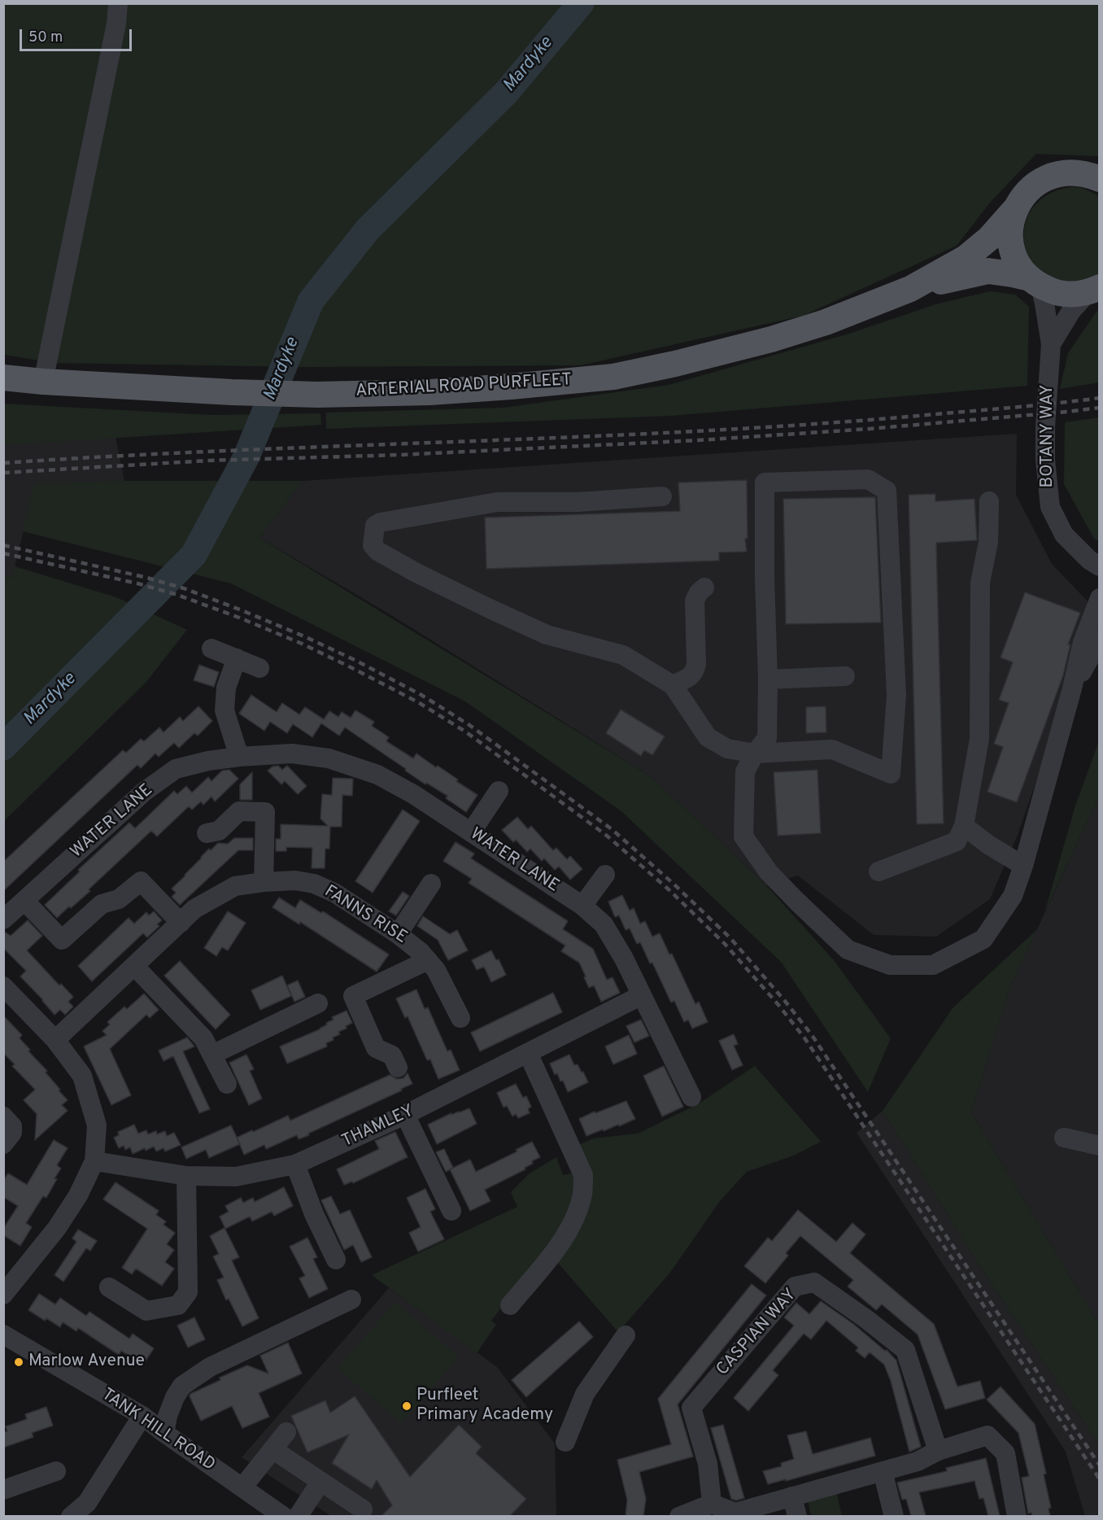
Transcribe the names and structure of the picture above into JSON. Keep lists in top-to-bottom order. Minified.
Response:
{"streets":{"main road":["ARTERIAL ROAD PURFLEET"],"street":["BOTANY WAY","WATER LANE","FANNS RISE","THAMLEY","CASPIAN WAY","TANK HILL ROAD"]},"crossings":[["ARTERIAL ROAD PURFLEET","BOTANY WAY"],["WATER LANE","THAMLEY"]],"water":["Mardyke"],"places":["Marlow Avenue","Purfleet Primary Academy"],"scale_bar":"50 m"}
